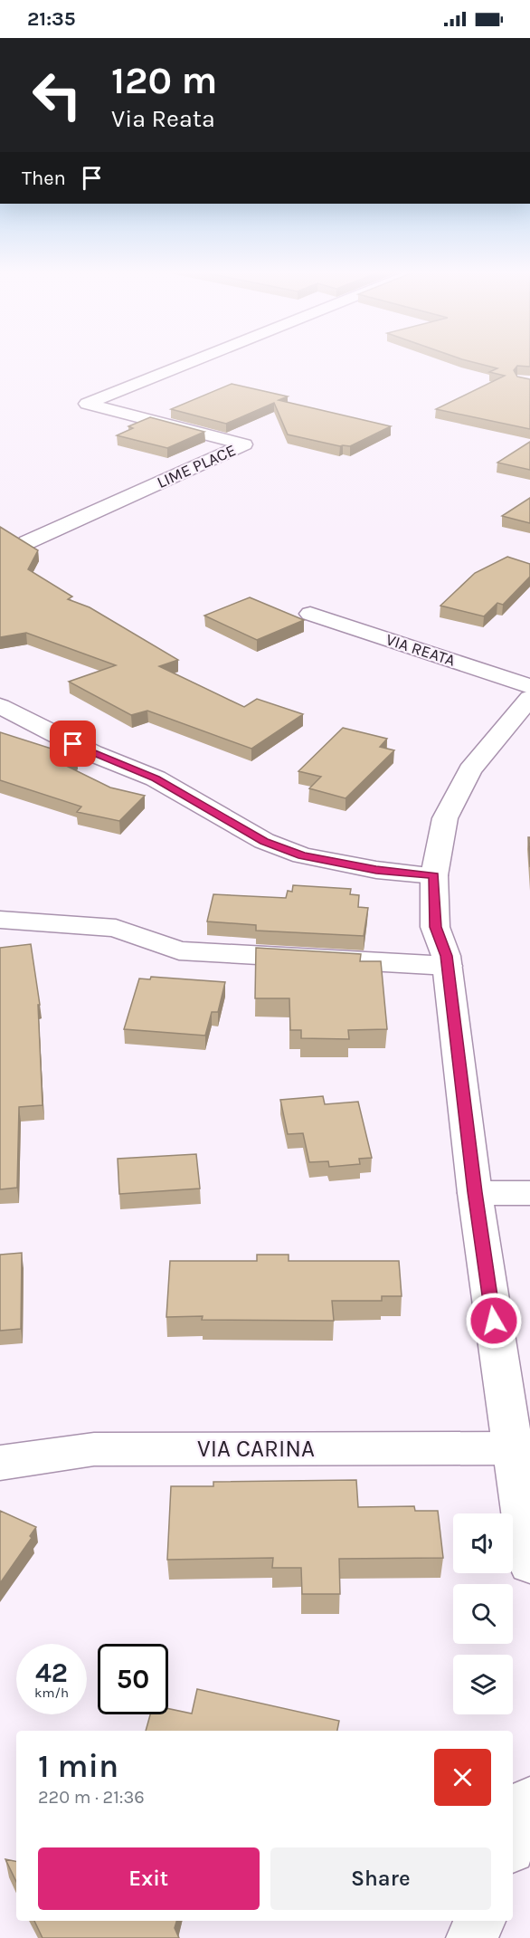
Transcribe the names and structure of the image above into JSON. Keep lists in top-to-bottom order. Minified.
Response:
{"streets":{"street":["LIME PLACE","VIA REATA","VIA CARINA"]},"page":{"status":"21:35","turn":["120 m","Via Reata"],"then":"Then","speed":"42 km/h","limit":"50","heading":["1 min","220 m · 21:36"],"buttons":["Exit","Share"]}}
